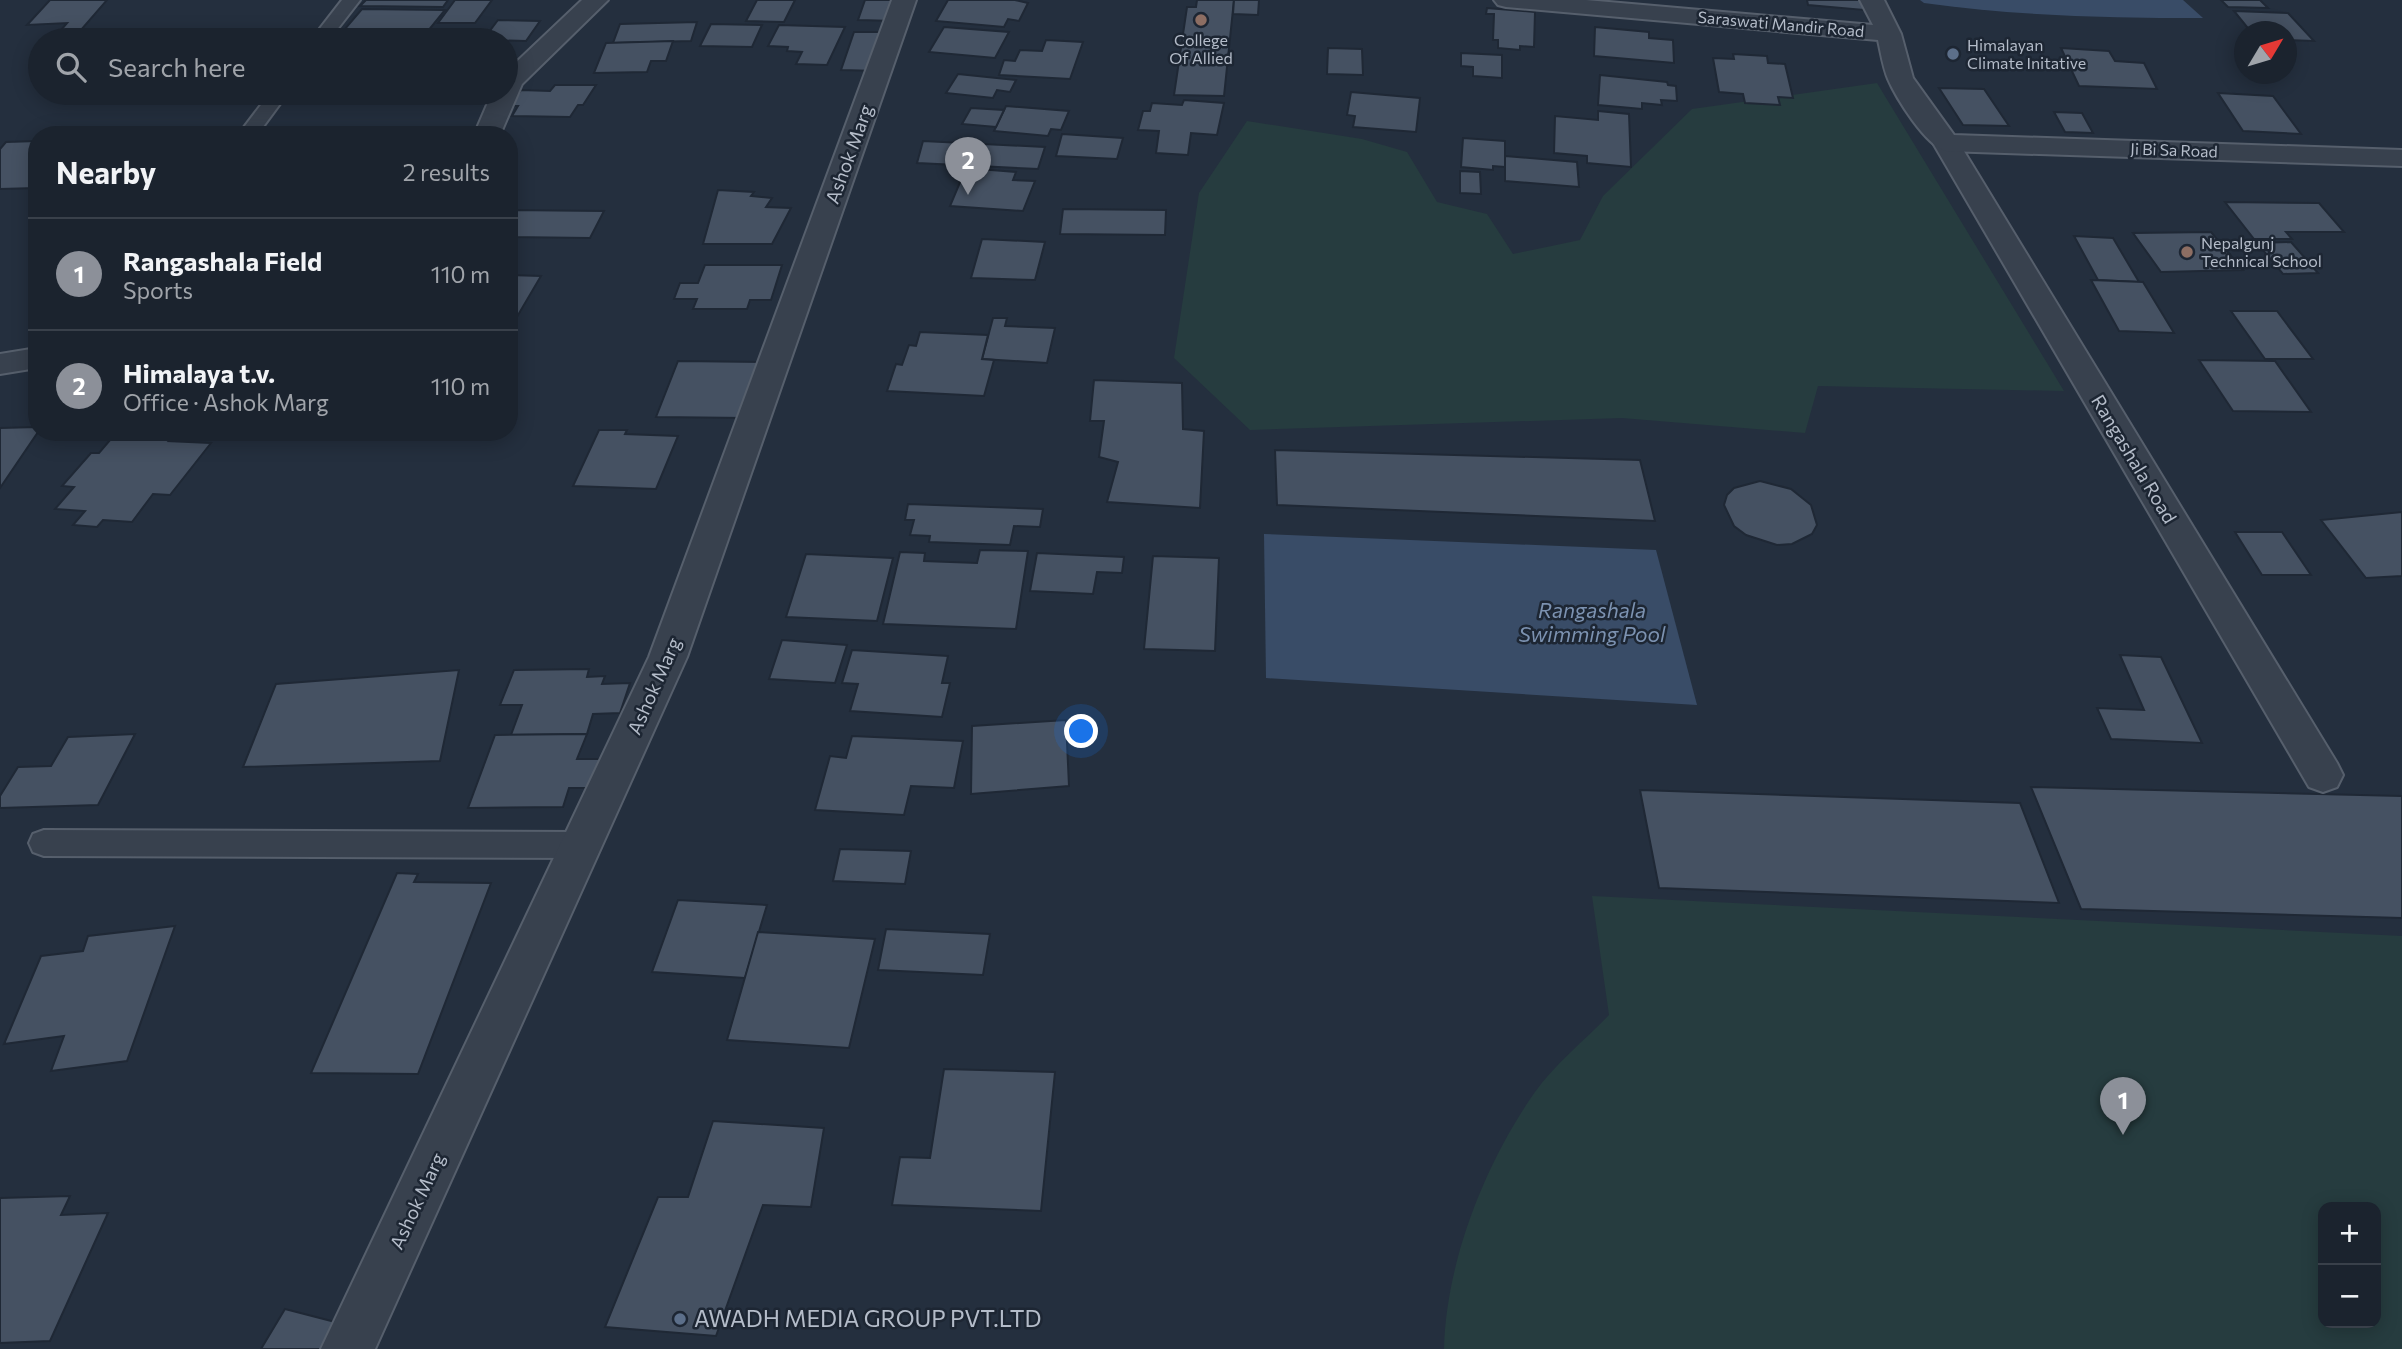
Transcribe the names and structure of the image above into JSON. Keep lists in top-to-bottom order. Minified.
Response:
{"streets":{"street":["Saraswati Mandir Road","Ji Bi Sa Road","Ashok Marg","Rangashala Road"]},"crossings":[["Saraswati Mandir Road","Rangashala Road"],["Ji Bi Sa Road","Rangashala Road"]],"water":["Rangashala Swimming Pool"],"places":["College Of Allied","Himalayan Climate Initative","Nepalgunj Technical School","AWADH MEDIA GROUP PVT.LTD"],"north":"top right","page":{"search":"Search here","heading":["Nearby","2 results"],"pins":["2","1"],"list":[{"mark":"1","name":"Rangashala Field","note":"Sports","value":"110 m"},{"mark":"2","name":"Himalaya t.v.","note":"Office · Ashok Marg","value":"110 m"}],"map_buttons":["+","−"]}}
